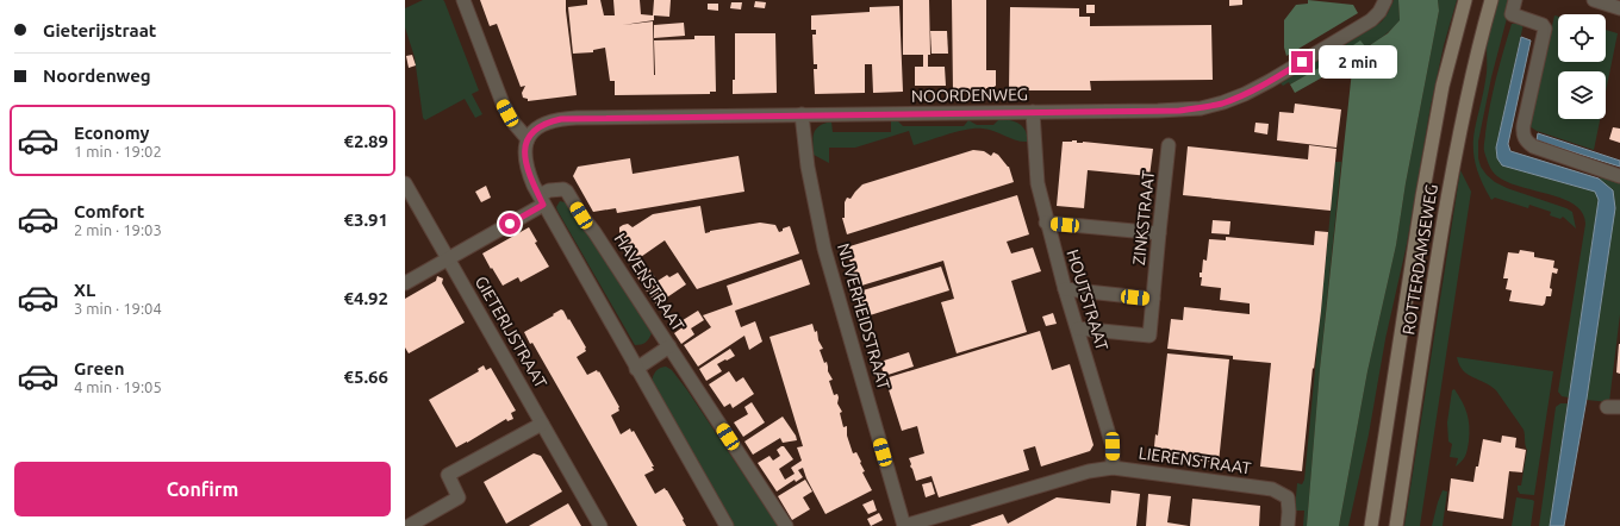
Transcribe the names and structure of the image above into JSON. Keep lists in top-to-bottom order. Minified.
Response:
{"streets":{"main road":["ROTTERDAMSEWEG"],"street":["NOORDENWEG","ZINKSTRAAT","HAVENSTRAAT","HOUTSTRAAT","NIJVERHEIDSTRAAT","GIETERIJSTRAAT","LIERENSTRAAT"]},"crossings":[["NOORDENWEG","HOUTSTRAAT"],["NOORDENWEG","NIJVERHEIDSTRAAT"],["ZINKSTRAAT","HOUTSTRAAT"],["HOUTSTRAAT","LIERENSTRAAT"],["NIJVERHEIDSTRAAT","LIERENSTRAAT"]],"page":{"banner":["Gieterijstraat","Noordenweg"],"bubble":"2 min","list":[{"name":"Economy","note":"1 min · 19:02","value":"€2.89"},{"name":"Comfort","note":"2 min · 19:03","value":"€3.91"},{"name":"XL","note":"3 min · 19:04","value":"€4.92"},{"name":"Green","note":"4 min · 19:05","value":"€5.66"}],"buttons":"Confirm"}}
